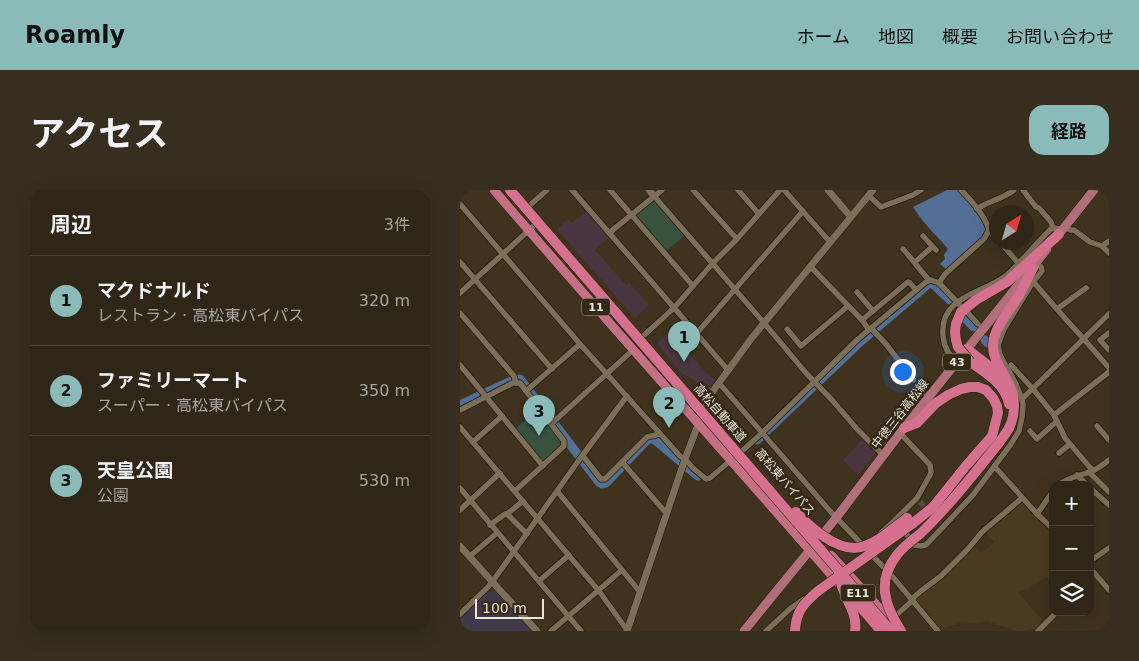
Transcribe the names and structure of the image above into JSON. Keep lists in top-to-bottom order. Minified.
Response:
{"streets":{"highway":["11","高松自動車道","高松東バイパス","E11"],"main road":["43","中徳三谷高松線"]},"crossings":[["11","高松自動車道"],["11","中徳三谷高松線"],["高松自動車道","高松東バイパス"],["中徳三谷高松線","高松東バイパス"]],"scale_bar":"100 m","north":"top right","page":{"header":"Roamly","nav":["ホーム","地図","概要","お問い合わせ"],"title":"アクセス","buttons":"経路","heading":["周辺","3件"],"list":[{"mark":"1","name":"マクドナルド","note":"レストラン · 高松東バイパス","value":"320 m"},{"mark":"2","name":"ファミリーマート","note":"スーパー · 高松東バイパス","value":"350 m"},{"mark":"3","name":"天皇公園","note":"公園","value":"530 m"}],"pins":["1","2","3"],"map_buttons":["+","−"],"scale":"100 m"}}
